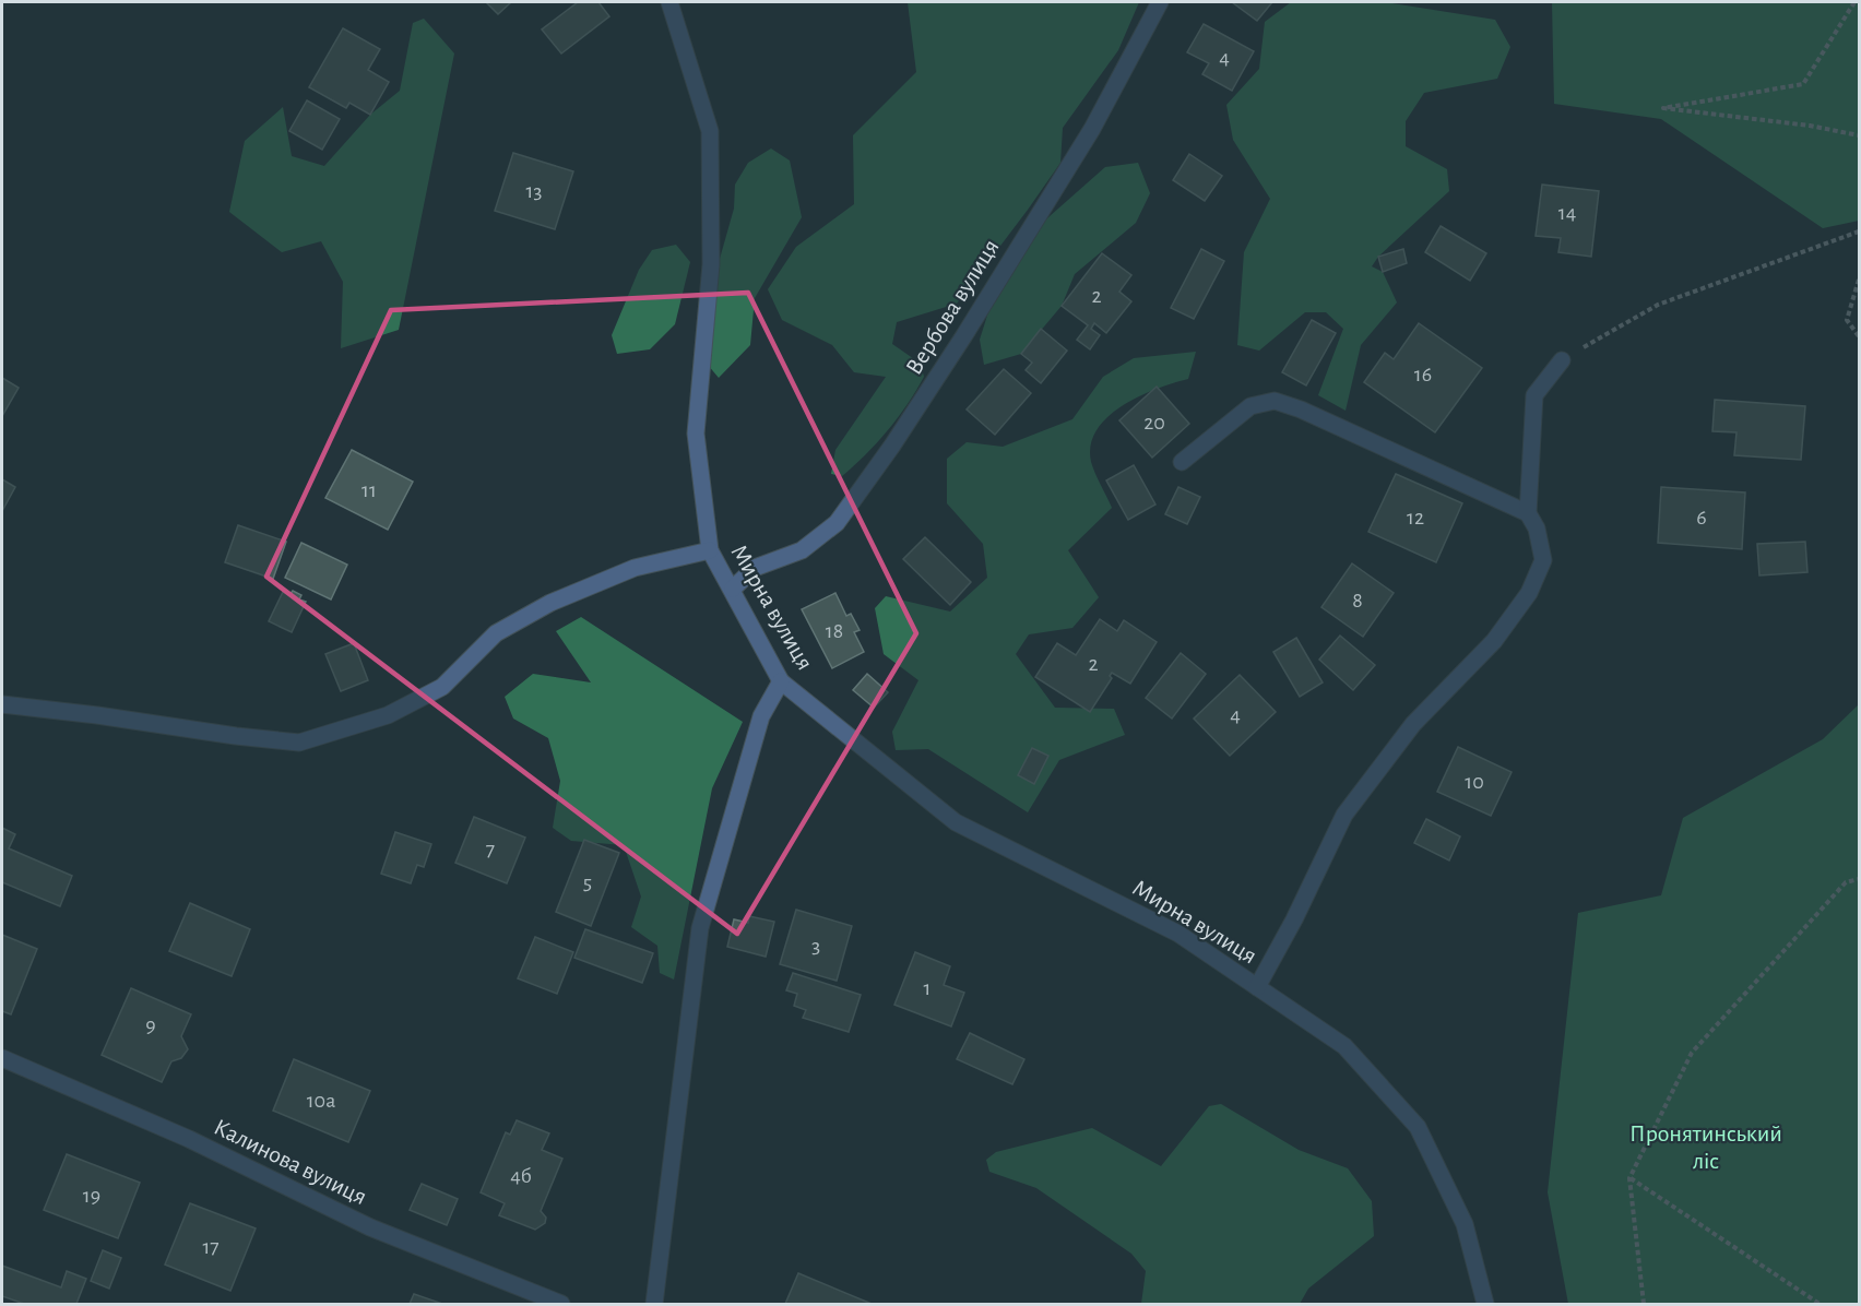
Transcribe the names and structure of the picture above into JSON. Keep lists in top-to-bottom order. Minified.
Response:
{"streets":{"street":["Вербова вулиця","Мирна вулиця","Калинова вулиця"]},"crossings":[["Вербова вулиця","Мирна вулиця"]],"parks":["Пронятинський ліс"],"house_numbers":["4","13","14","2","16","20","11","12","6","8","18","2","4","10","7","5","3","1","9","10а","4б","19","17"]}
